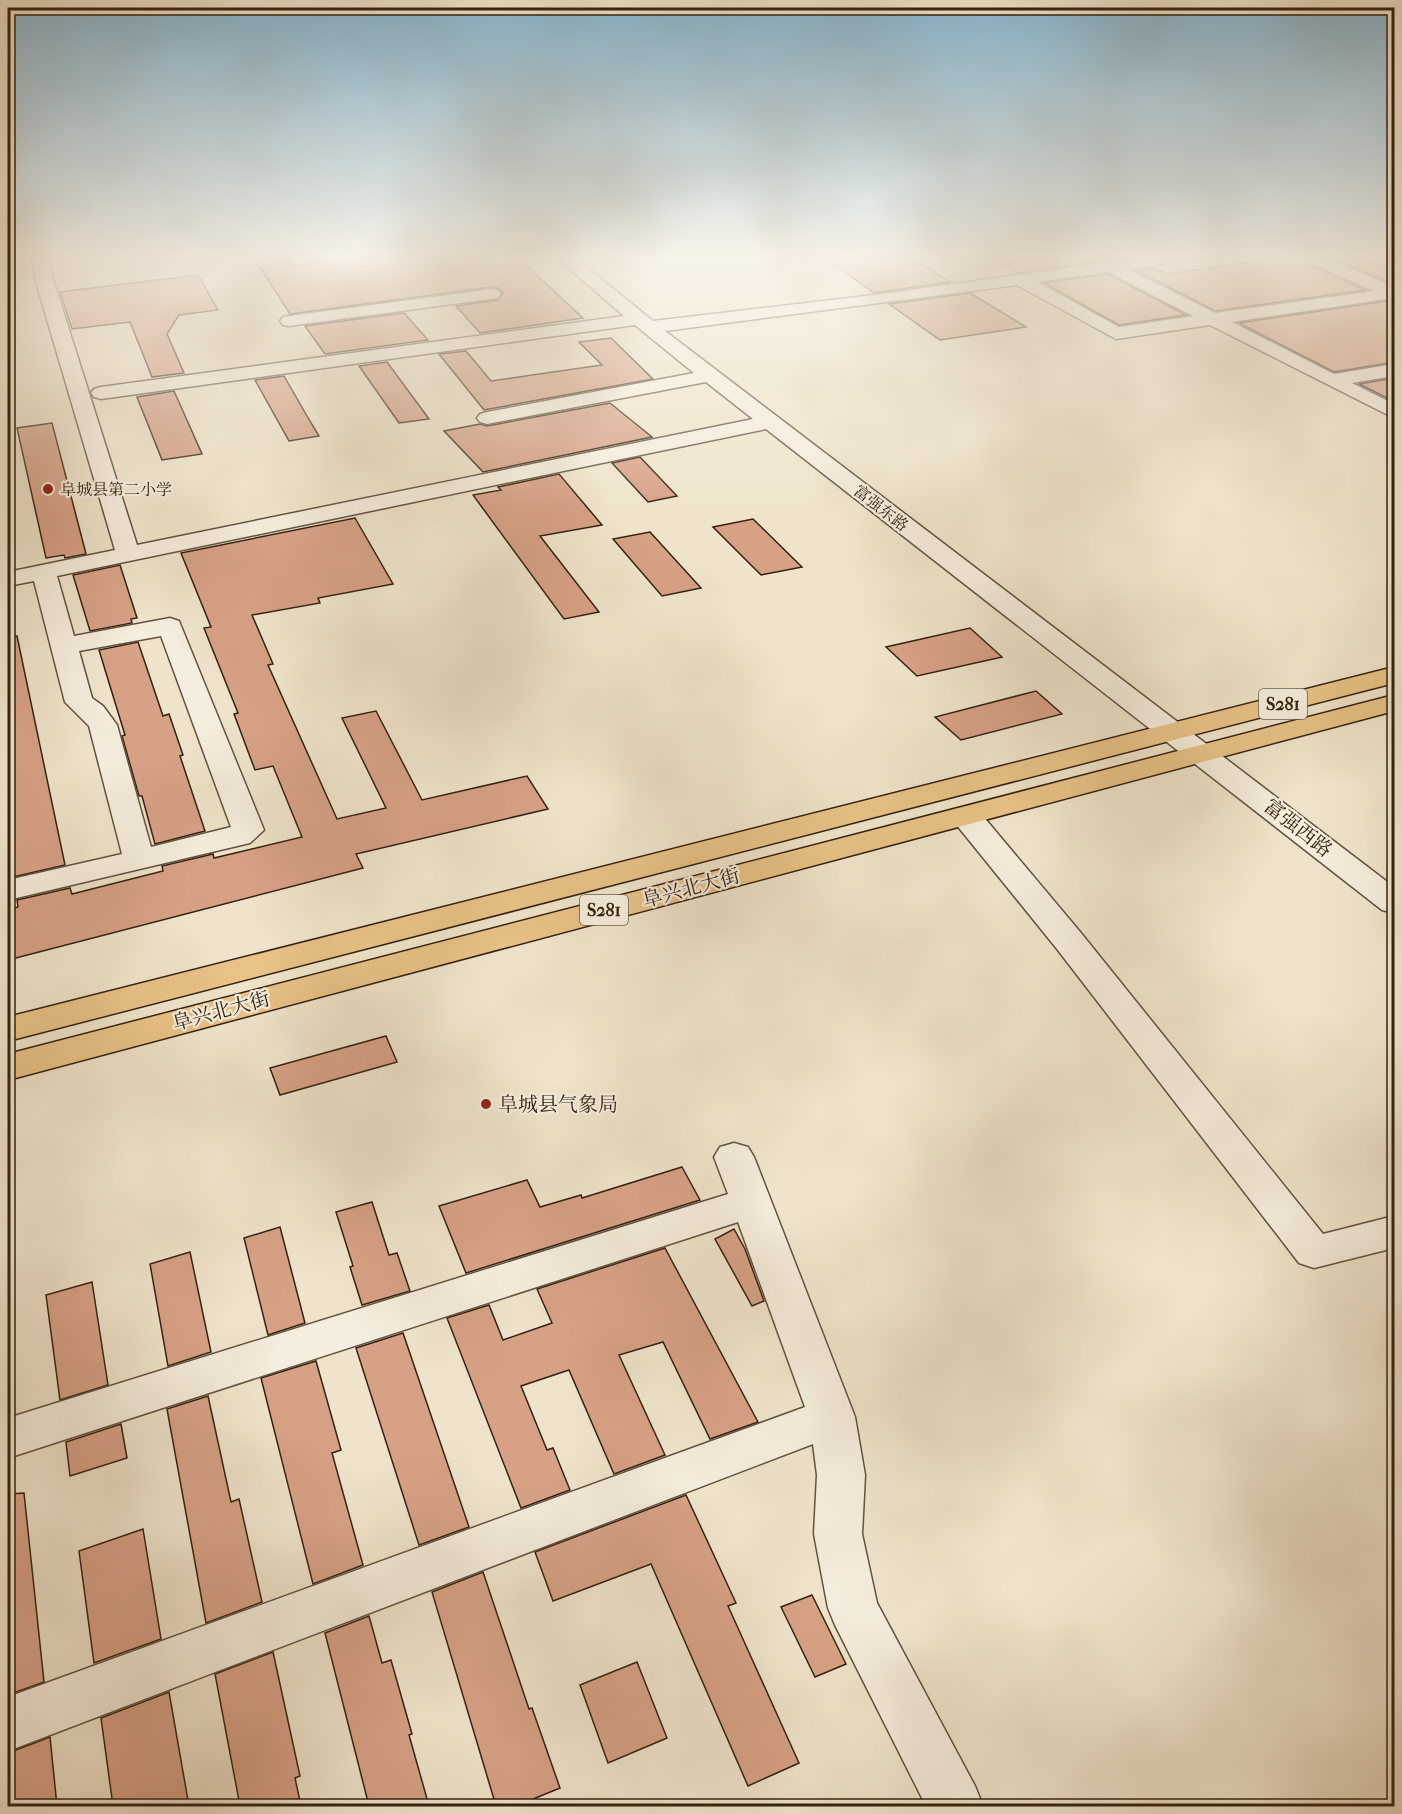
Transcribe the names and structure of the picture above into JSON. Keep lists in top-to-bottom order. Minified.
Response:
{"streets":{"main road":["S281","阜兴北大街"],"street":["富强东路","富强西路"]},"crossings":[["富强东路","S281"],["富强东路","富强西路"],["富强东路","阜兴北大街"],["S281","富强西路"],["S281","阜兴北大街"],["富强西路","阜兴北大街"]],"places":["阜城县第二小学","阜城县气象局"]}
